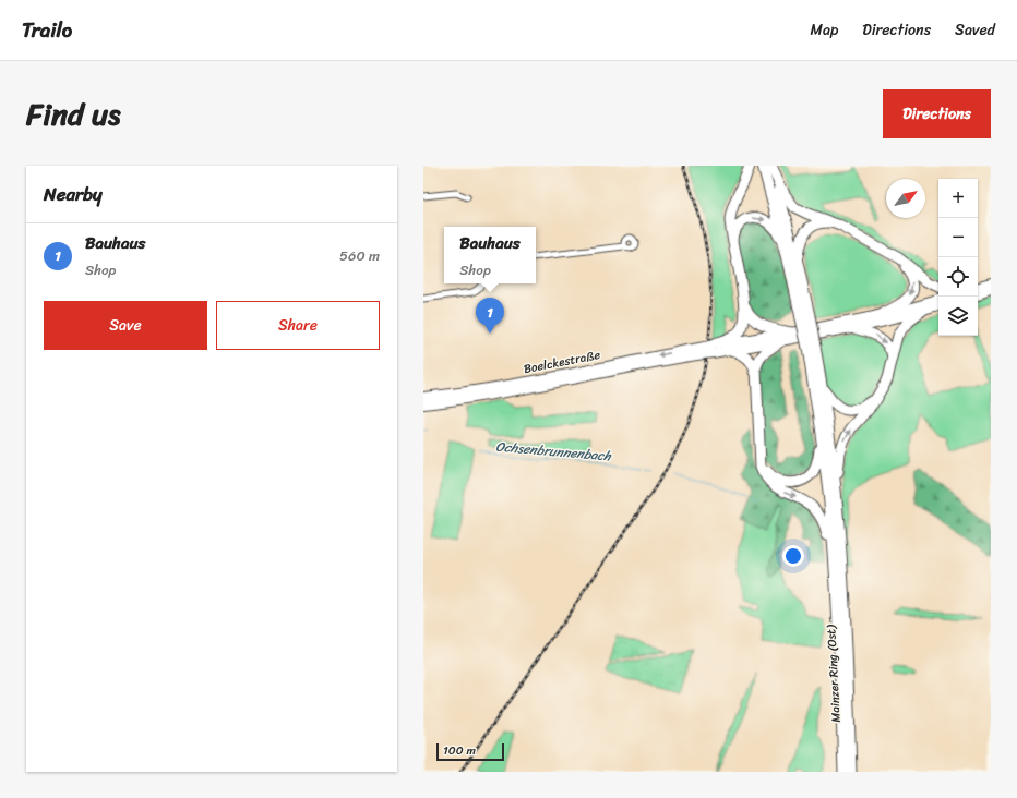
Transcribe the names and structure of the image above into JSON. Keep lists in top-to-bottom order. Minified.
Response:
{"streets":{"highway":["Mainzer Ring (Ost)"],"main road":["Boelckestraße"]},"water":["Ochsenbrunnenbach"],"scale_bar":"100 m","north":"top right","page":{"header":"Trailo","nav":["Map","Directions","Saved"],"title":"Find us","buttons":["Directions",["Save","Share"]],"heading":"Nearby","map_buttons":["+","−"],"list":[{"mark":"1","name":"Bauhaus","note":"Shop","value":"560 m"}],"popup":["Bauhaus","Shop"],"pins":"1","scale":"100 m"}}
